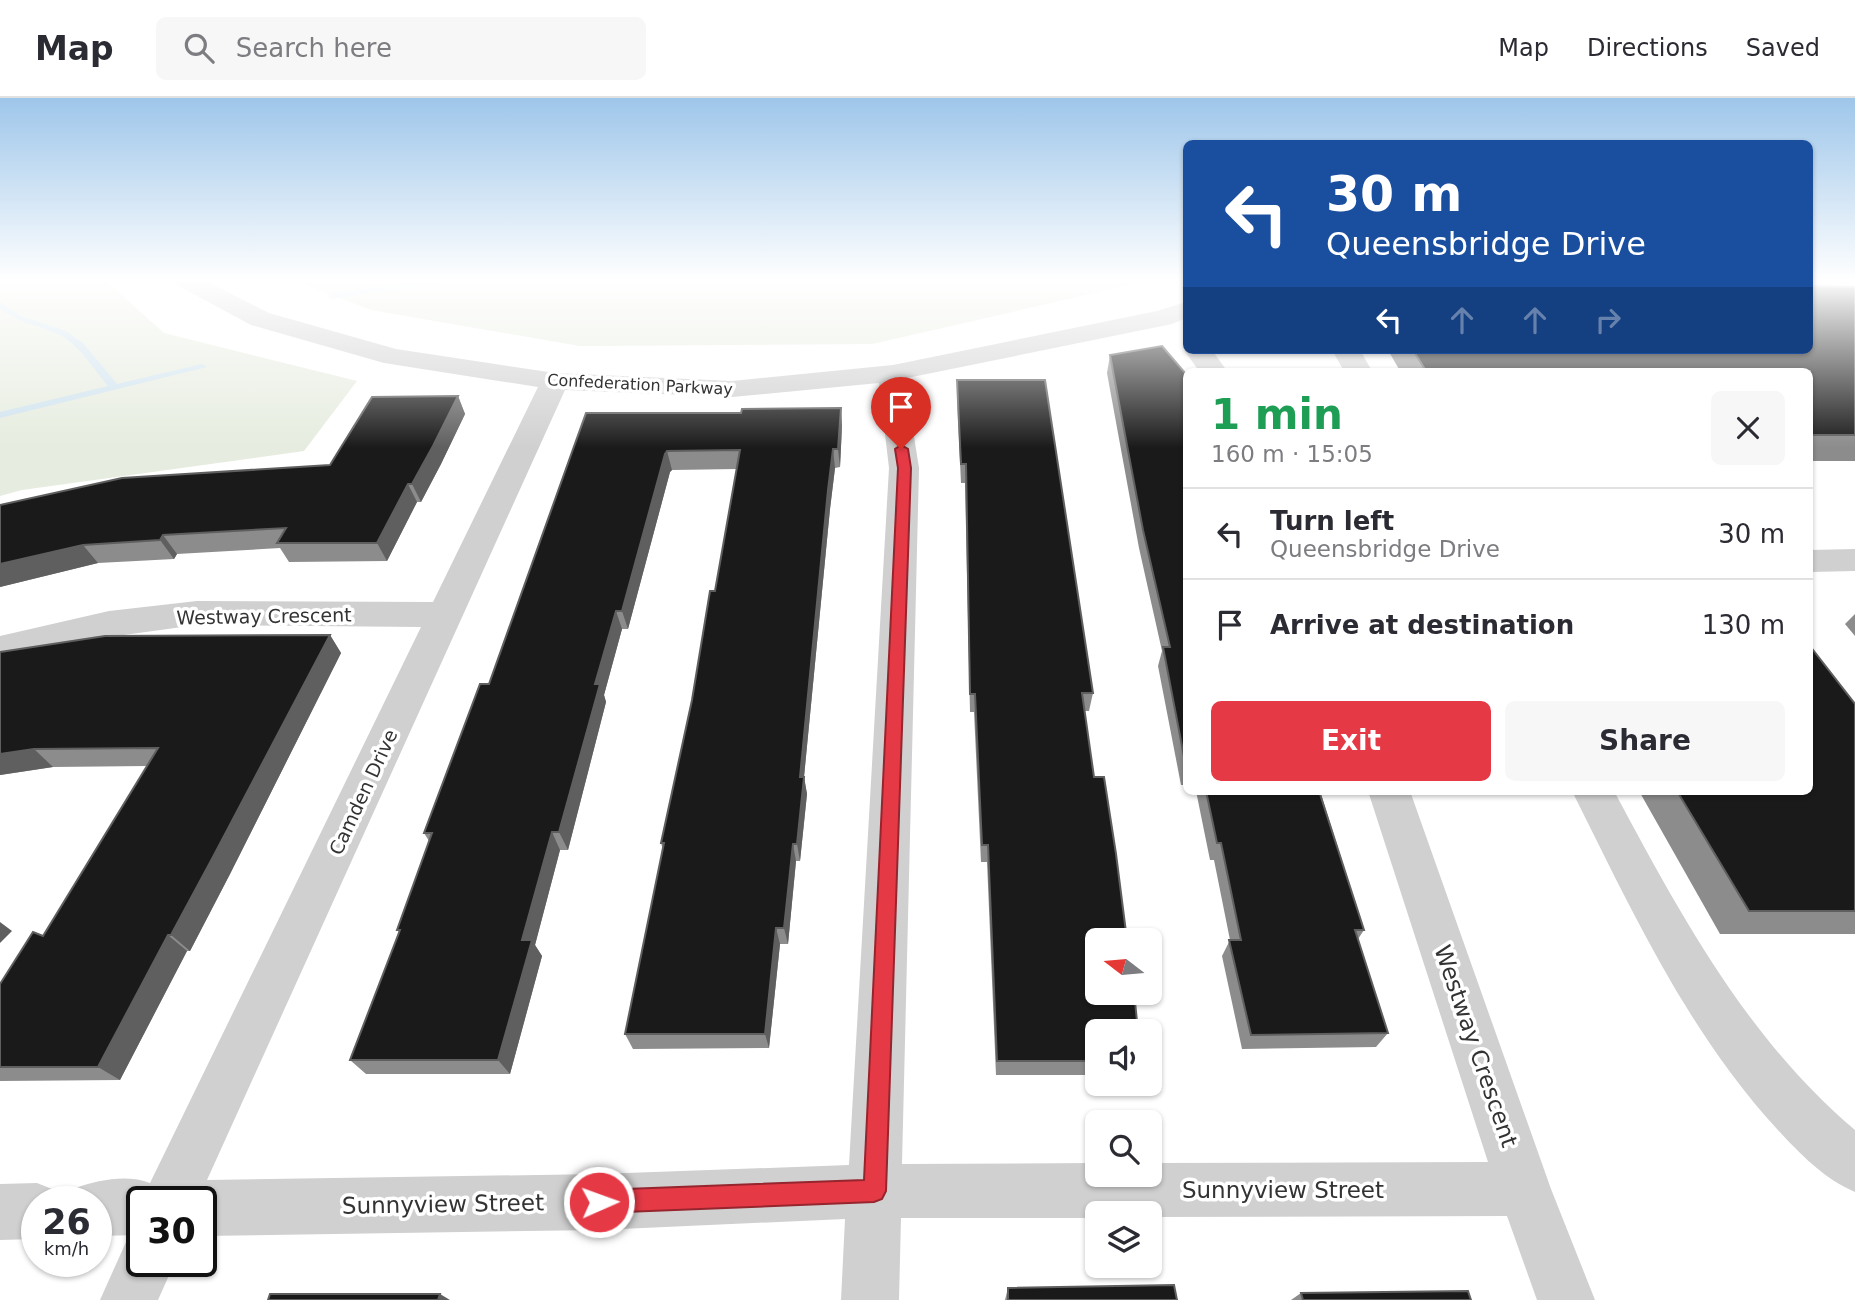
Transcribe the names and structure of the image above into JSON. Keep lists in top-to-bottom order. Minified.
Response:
{"streets":{"street":["Confederation Parkway","Westway Crescent","Camden Drive","Sunnyview Street"]},"crossings":[["Confederation Parkway","Camden Drive"],["Westway Crescent","Camden Drive"],["Westway Crescent","Sunnyview Street"]],"north":"left","page":{"header":"Map","search":"Search here","nav":["Map","Directions","Saved"],"turn":["30 m","Queensbridge Drive"],"heading":["1 min","160 m · 15:05"],"list":[{"name":"Turn left","note":"Queensbridge Drive","value":"30 m"},{"name":"Arrive at destination","value":"130 m"}],"buttons":["Exit","Share"],"speed":"26 km/h","limit":"30"}}
